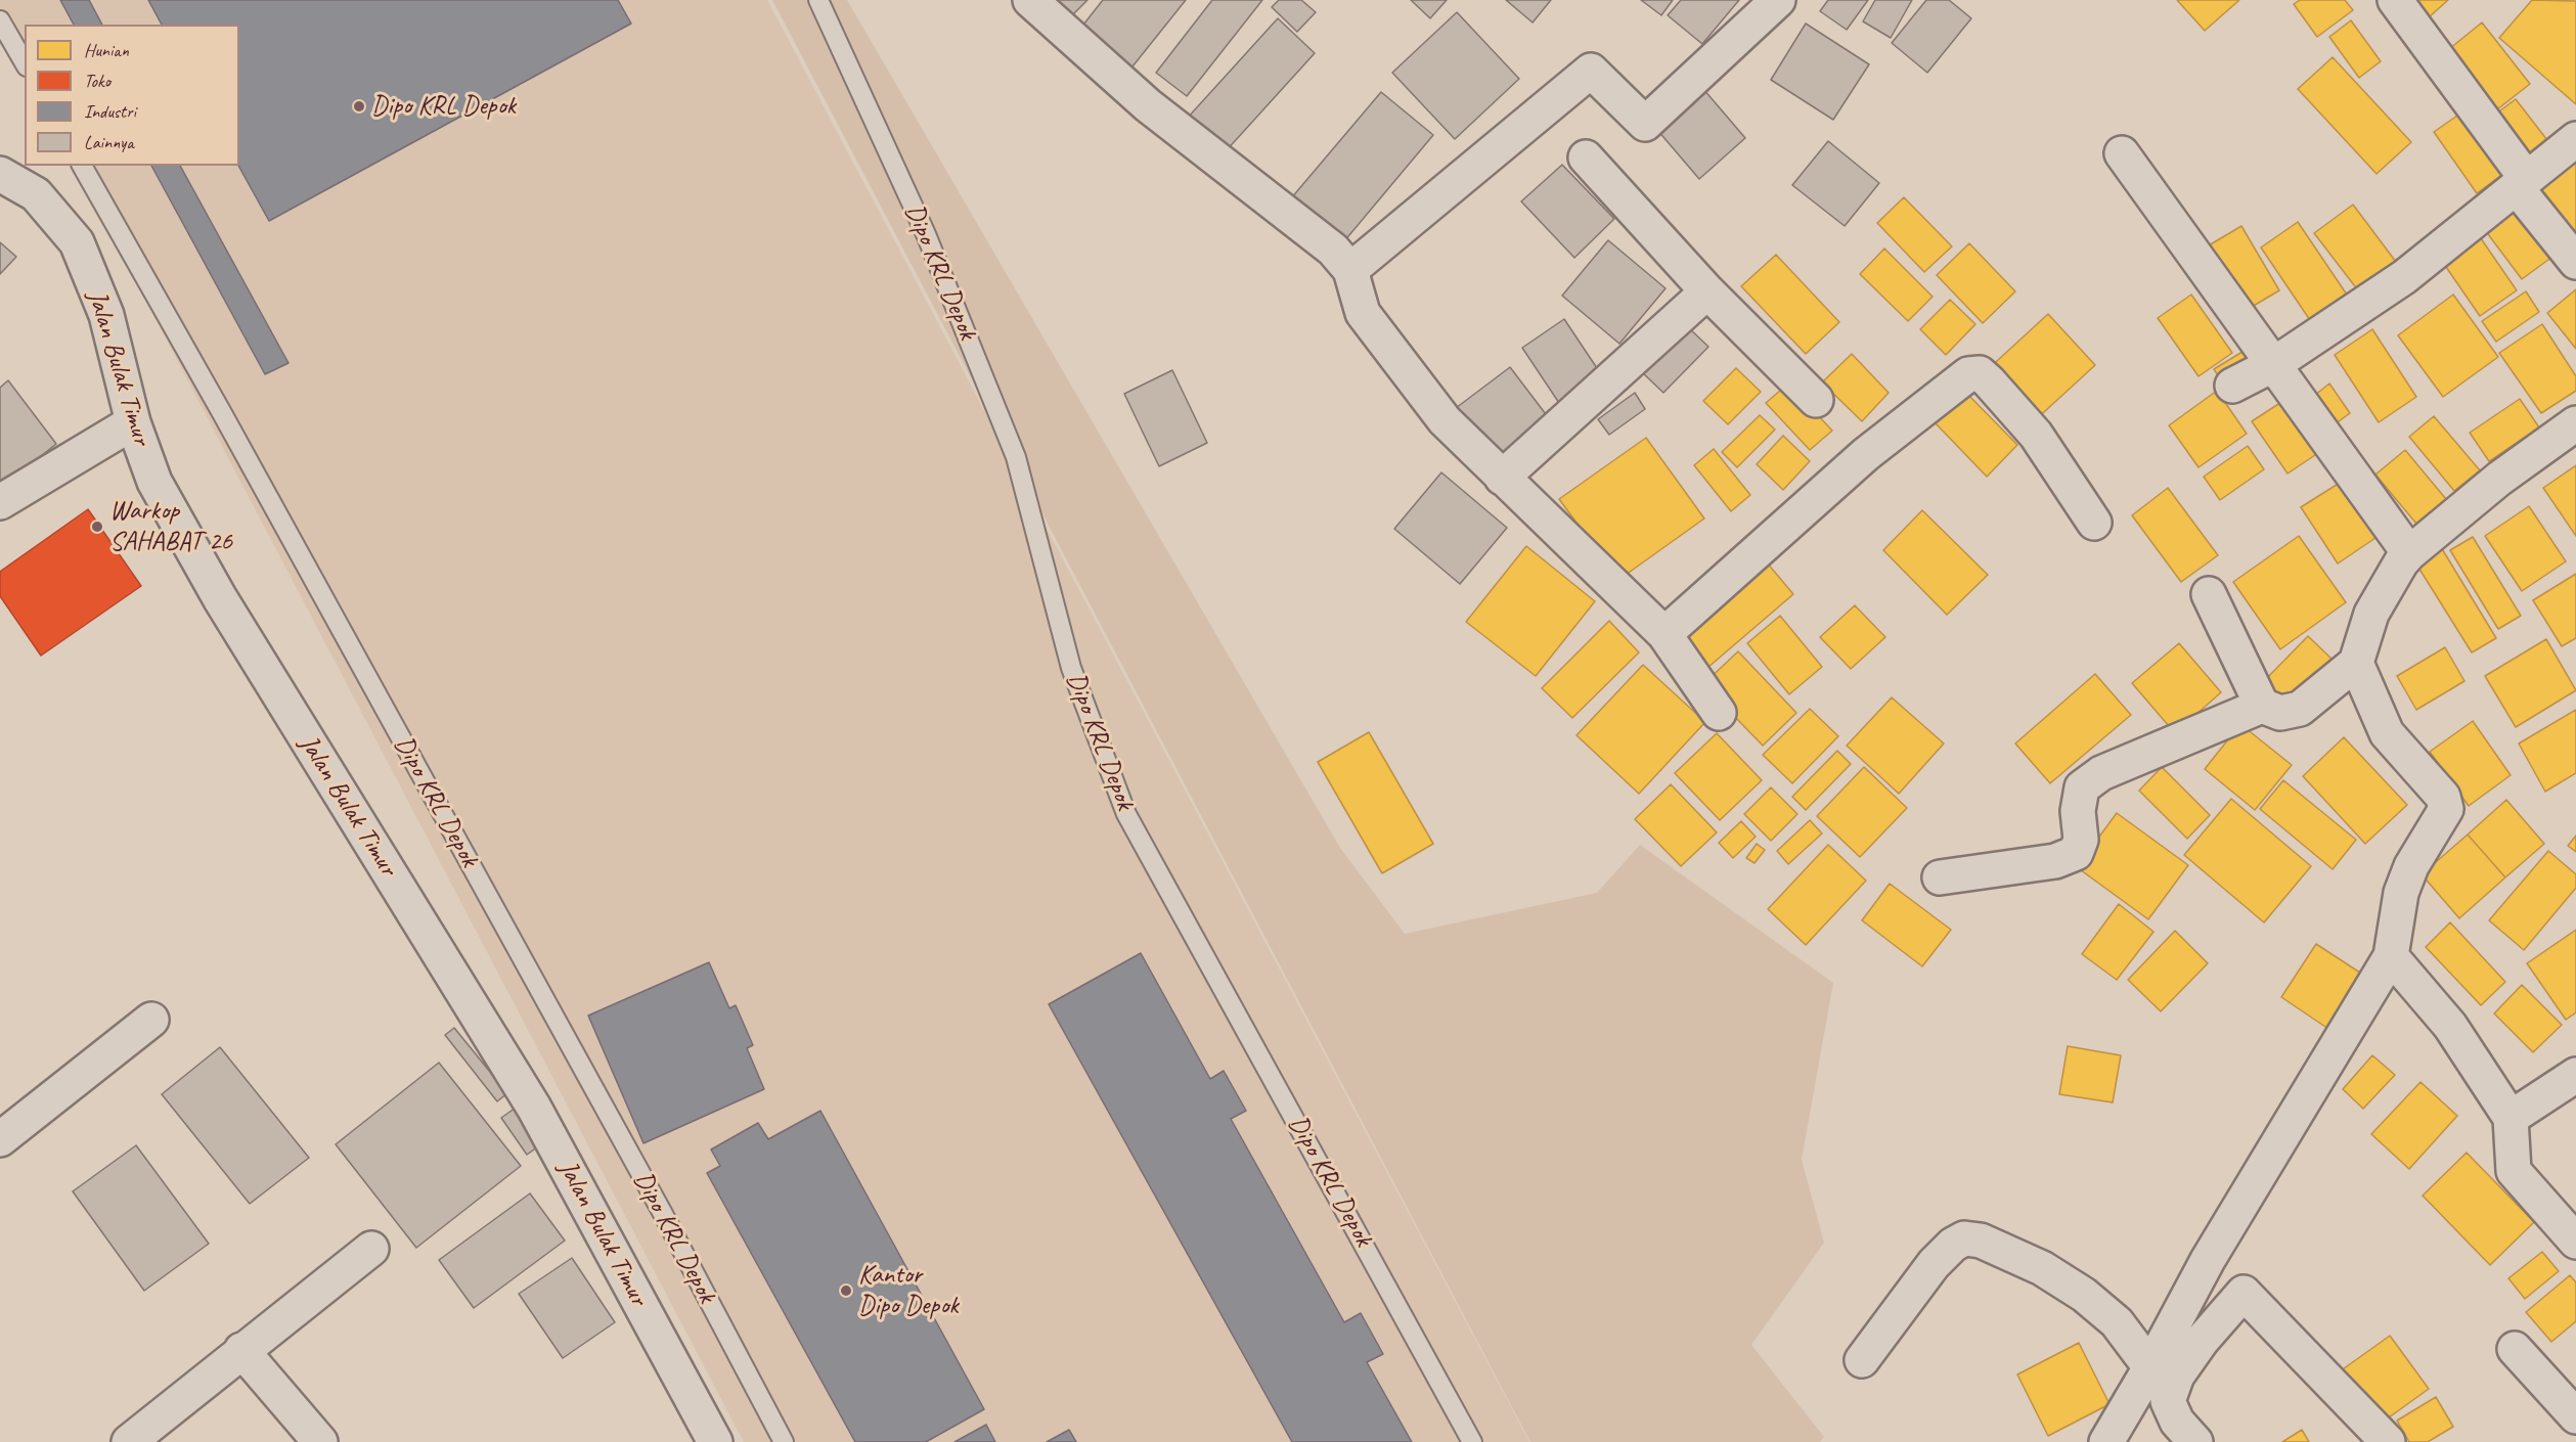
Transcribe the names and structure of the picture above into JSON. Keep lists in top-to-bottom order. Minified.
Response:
{"streets":{"street":["Jalan Bulak Timur"],"lane":["Dipo KRL Depok"]},"places":["Dipo KRL Depok","Warkop SAHABAT 26","Kantor Dipo Depok"],"legend":["Hunian","Toko","Industri","Lainnya"]}
